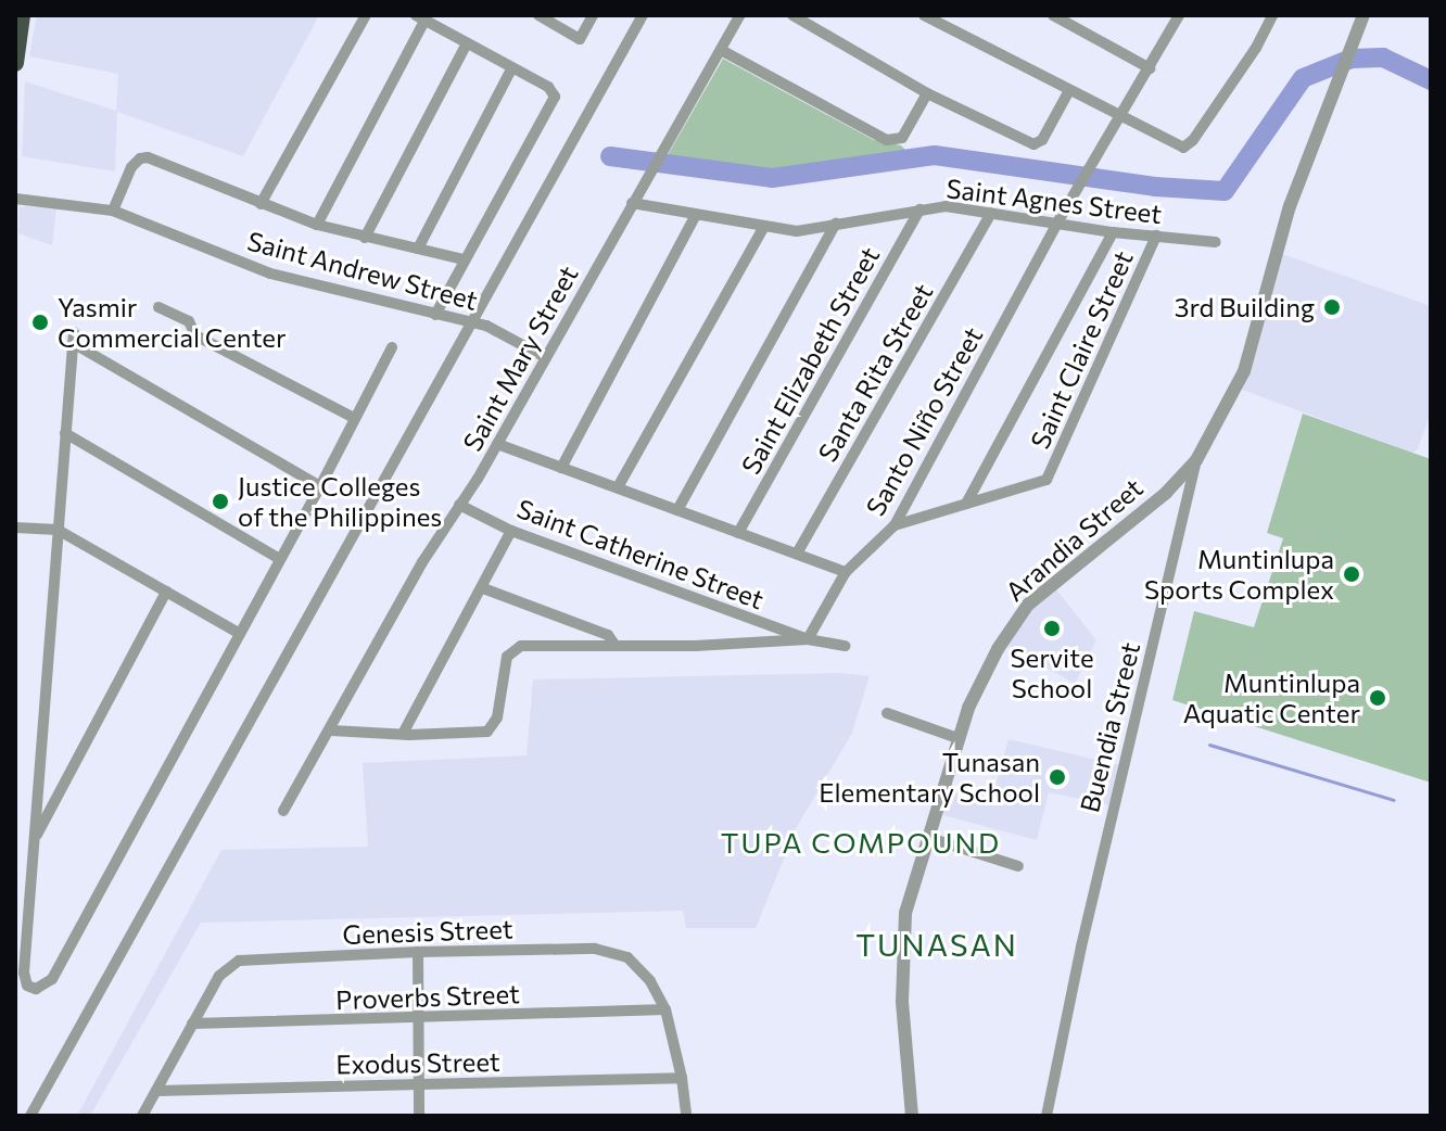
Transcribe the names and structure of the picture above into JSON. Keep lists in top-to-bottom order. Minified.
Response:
{"streets":{"street":["Saint Agnes Street","Saint Andrew Street","Saint Claire Street","Saint Mary Street","Saint Elizabeth Street","Santa Rita Street","Santo Niño Street","Arandia Street","Saint Catherine Street","Buendia Street","Genesis Street","Proverbs Street","Exodus Street"]},"crossings":[["Saint Agnes Street","Saint Claire Street"],["Saint Agnes Street","Saint Mary Street"],["Saint Agnes Street","Saint Elizabeth Street"],["Saint Agnes Street","Santa Rita Street"],["Saint Agnes Street","Santo Niño Street"],["Saint Andrew Street","Saint Mary Street"],["Saint Claire Street","Santo Niño Street"],["Saint Mary Street","Saint Catherine Street"],["Santo Niño Street","Saint Catherine Street"],["Arandia Street","Buendia Street"],["Genesis Street","Proverbs Street"],["Genesis Street","Exodus Street"]],"districts":["TUPA COMPOUND","TUNASAN"],"places":["3rd Building","Yasmir Commercial Center","Justice Colleges of the Philippines","Muntinlupa Sports Complex","Servite School","Muntinlupa Aquatic Center","Tunasan Elementary School"]}
